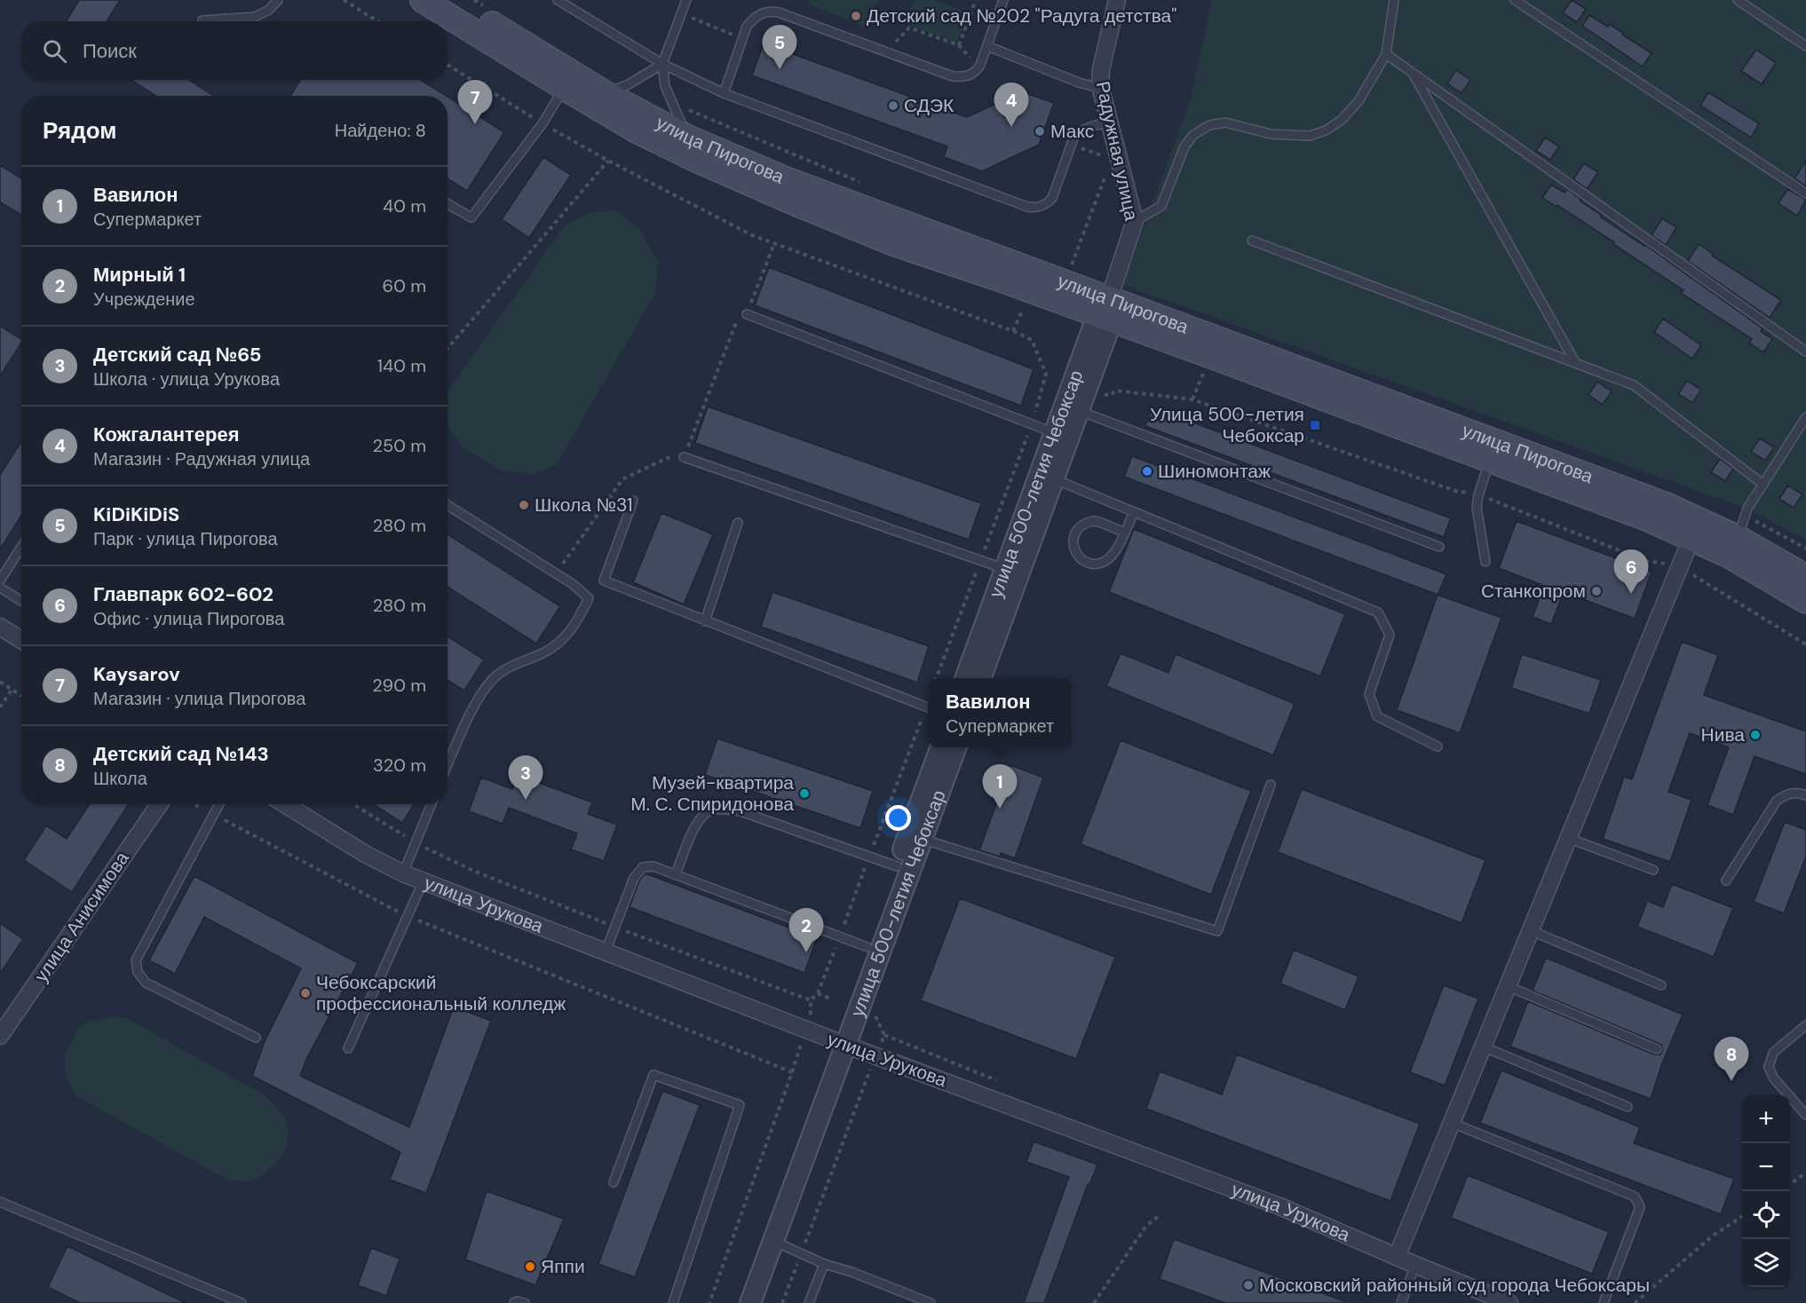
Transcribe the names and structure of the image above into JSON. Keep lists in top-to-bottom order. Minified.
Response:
{"streets":{"main road":["улица Пирогова"],"street":["Радужная улица","улица 500-летия Чебоксар","улица Урукова","улица Анисимова"]},"crossings":[["улица Пирогова","Радужная улица"],["улица Пирогова","улица 500-летия Чебоксар"],["Радужная улица","улица 500-летия Чебоксар"],["улица 500-летия Чебоксар","улица Урукова"]],"places":{"other":["Детский сад №202 \"Радуга детства\"","СДЭК","Макс","Шиномонтаж","Школа №31","Станкопром","Нива","Музей-квартира М. С. Спиридонова","Чебоксарский профессиональный колледж","Яппи","Московский районный суд города Чебоксары"],"transit":["Улица 500-летия Чебоксар"]},"page":{"search":"Поиск","pins":["5","7","4","6","3","1","2","8"],"heading":["Рядом","Найдено: 8"],"list":[{"mark":"1","name":"Вавилон","note":"Супермаркет","value":"40 m"},{"mark":"2","name":"Мирный 1","note":"Учреждение","value":"60 m"},{"mark":"3","name":"Детский сад №65","note":"Школа · улица Урукова","value":"140 m"},{"mark":"4","name":"Кожгалантерея","note":"Магазин · Радужная улица","value":"250 m"},{"mark":"5","name":"KiDiKiDiS","note":"Парк · улица Пирогова","value":"280 m"},{"mark":"6","name":"Главпарк 602-602","note":"Офис · улица Пирогова","value":"280 m"},{"mark":"7","name":"Kaysarov","note":"Магазин · улица Пирогова","value":"290 m"},{"mark":"8","name":"Детский сад №143","note":"Школа","value":"320 m"}],"popup":["Вавилон","Супермаркет"],"map_buttons":["+","−"]}}
